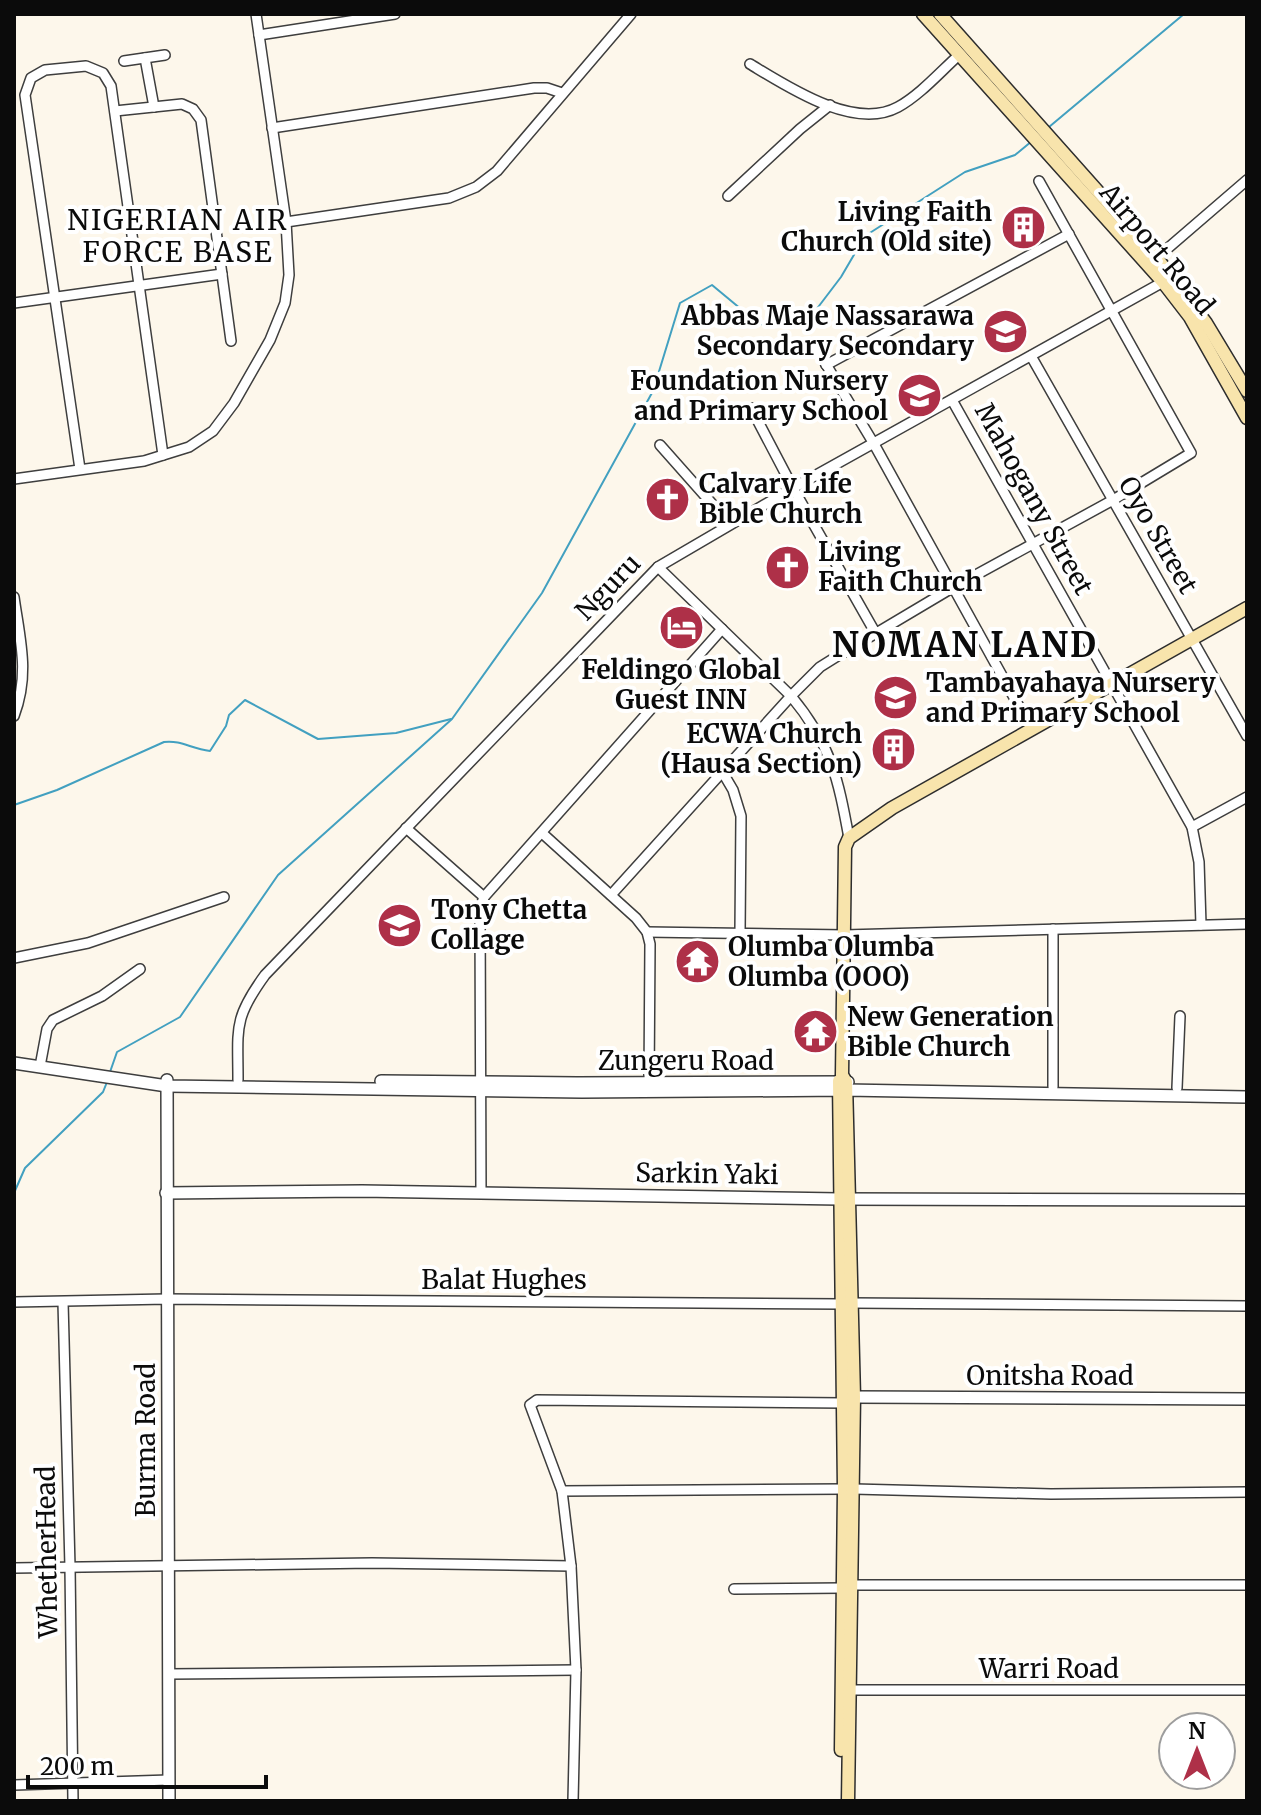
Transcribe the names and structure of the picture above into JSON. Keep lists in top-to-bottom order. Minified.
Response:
{"streets":{"main road":["Airport Road"],"street":["Mahogany Street","Oyo Street","Nguru","Zungeru Road","Sarkin Yaki","Balat Hughes","Onitsha Road","Burma Road","WhetherHead","Warri Road"]},"crossings":[["Airport Road","Nguru"],["Mahogany Street","Nguru"],["Oyo Street","Nguru"],["Nguru","Zungeru Road"],["Zungeru Road","Burma Road"],["Sarkin Yaki","Burma Road"],["Balat Hughes","Burma Road"],["Balat Hughes","WhetherHead"]],"districts":["NIGERIAN AIR FORCE BASE","NOMAN LAND"],"places":{"building":["Living Faith Church (Old site)","ECWA Church (Hausa Section)"],"school or university":["Abbas Maje Nassarawa Secondary Secondary","Foundation Nursery and Primary School","Tambayahaya Nursery and Primary School","Tony Chetta Collage"],"church":["Calvary Life Bible Church","Living Faith Church"],"hotel":["Feldingo Global Guest INN"],"temple":["Olumba Olumba Olumba (OOO)","New Generation Bible Church"]},"scale_bar":"200 m","north":"top"}
